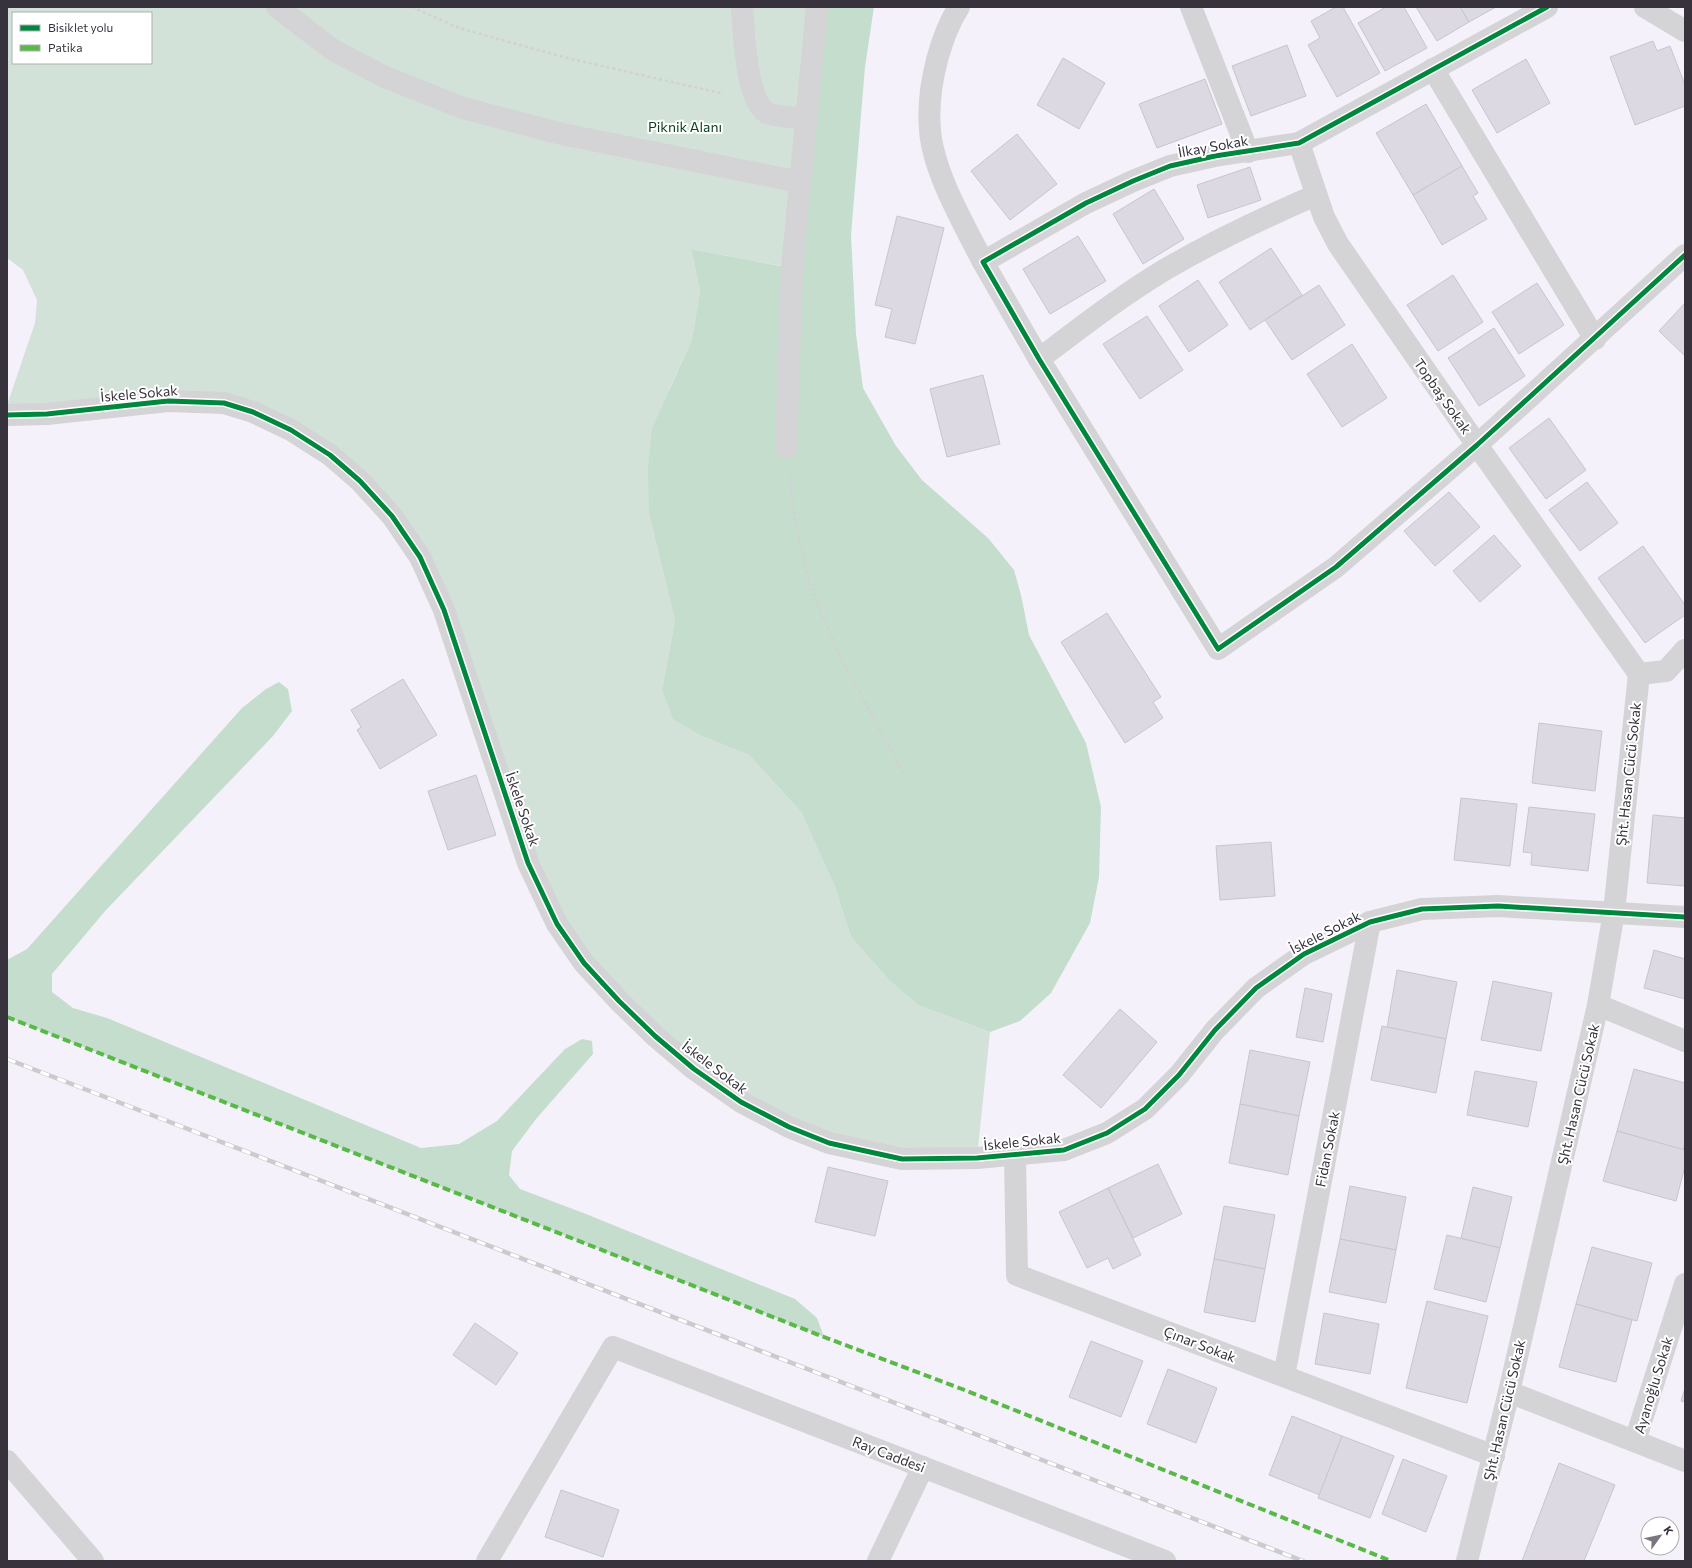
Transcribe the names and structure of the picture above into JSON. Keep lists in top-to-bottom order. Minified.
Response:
{"streets":{"street":["İlkay Sokak","İskele Sokak","Topbaş Sokak","Şht. Hasan Cücü Sokak","Fidan Sokak","Çınar Sokak","Ayanoğlu Sokak","Ray Caddesi"]},"crossings":[["İlkay Sokak","Topbaş Sokak"],["İskele Sokak","Şht. Hasan Cücü Sokak"],["İskele Sokak","Fidan Sokak"],["İskele Sokak","Çınar Sokak"],["Topbaş Sokak","Şht. Hasan Cücü Sokak"],["Şht. Hasan Cücü Sokak","Çınar Sokak"],["Fidan Sokak","Çınar Sokak"]],"parks":["Piknik Alanı"],"legend":["Bisiklet yolu","Patika"],"north":"top right"}
